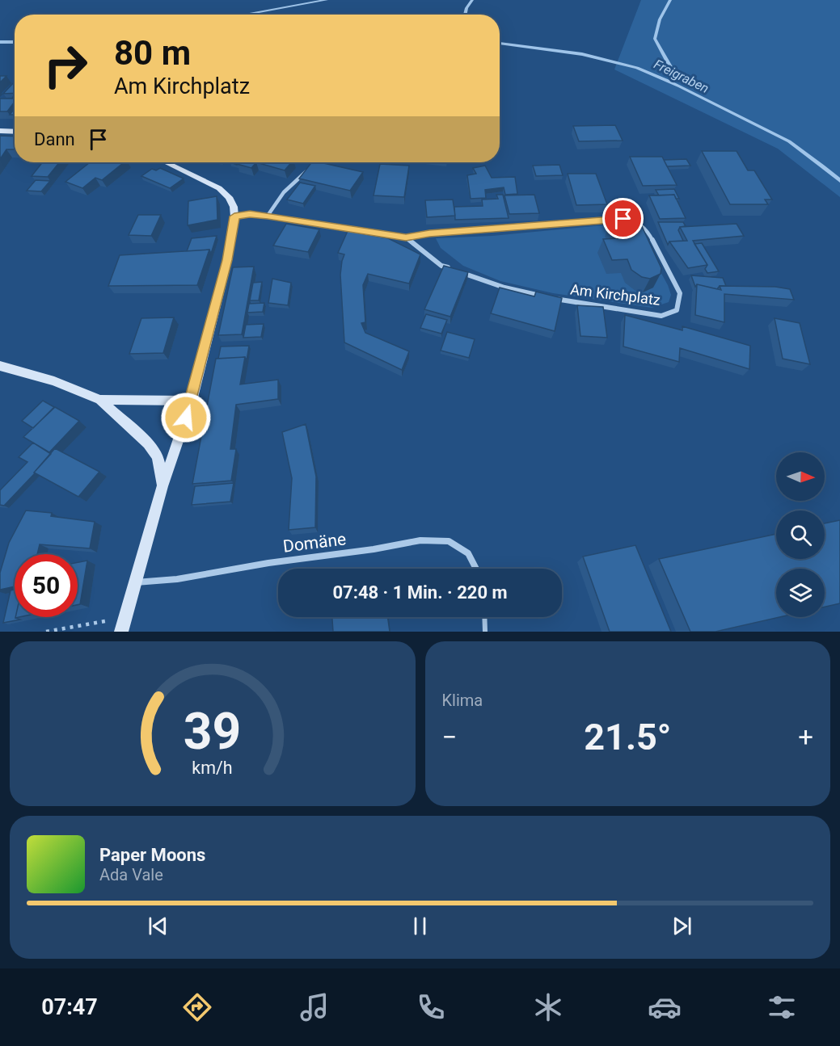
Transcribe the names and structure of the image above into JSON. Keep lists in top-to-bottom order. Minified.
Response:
{"streets":{"street":["Am Kirchplatz","Domäne"]},"water":["Freigraben"],"north":"right","page":{"turn":["80 m","Am Kirchplatz"],"then":"Dann","limit":"50","trip":"07:48 · 1 Min. · 220 m","tile":"Klima","heat":["−","21.5°","+"],"song":["Paper Moons","Ada Vale"],"tabs":"07:47","gauge":["39","km/h"]}}
